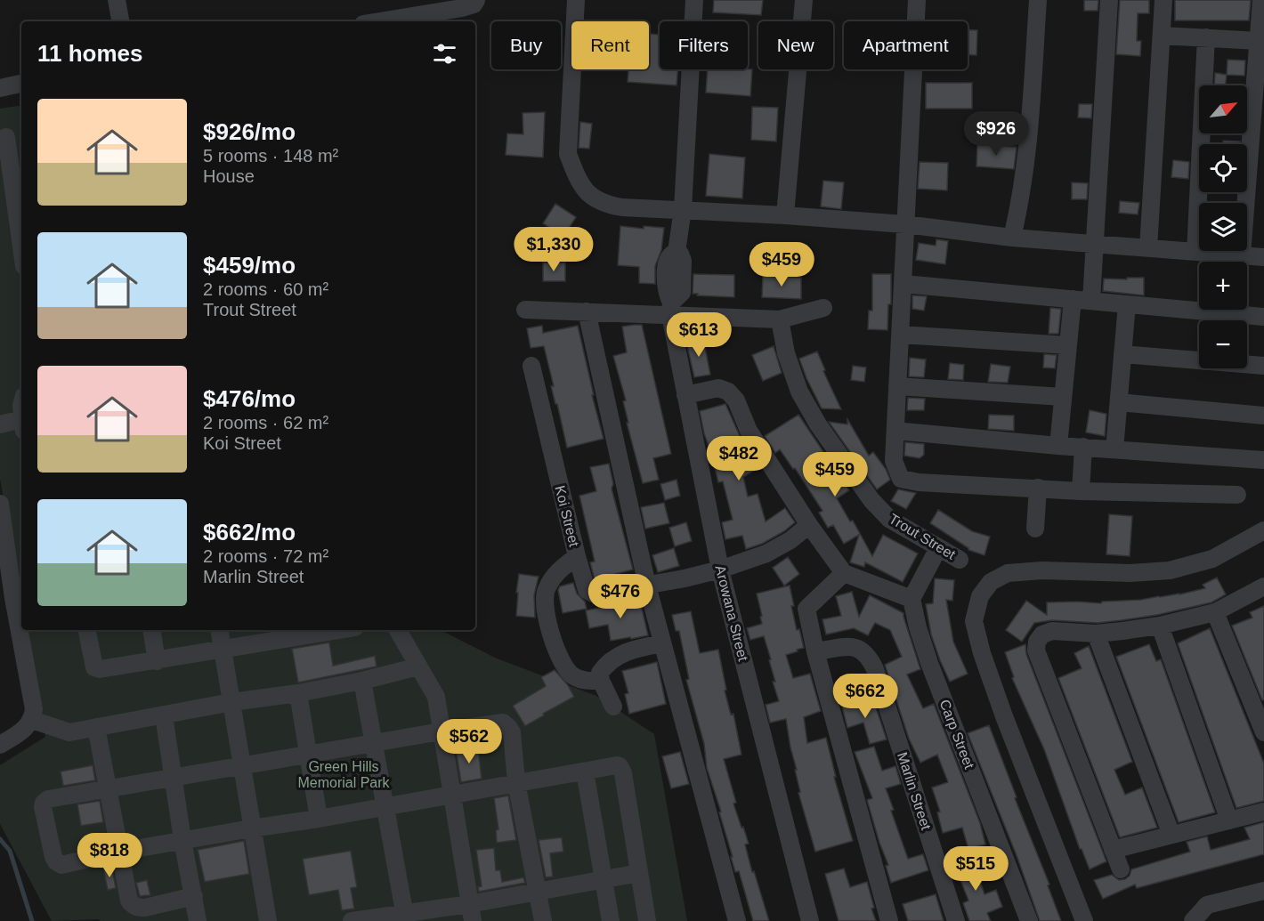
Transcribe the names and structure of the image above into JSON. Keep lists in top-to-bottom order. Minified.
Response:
{"streets":{"street":["Koi Street","Trout Street","Arowana Street","Carp Street","Marlin Street"]},"crossings":[["Koi Street","Arowana Street"]],"parks":["Green Hills Memorial Park"],"north":"top right","page":{"chip":["Buy","Rent","Filters","New","Apartment"],"heading":"11 homes","map_buttons":["+","−"],"list":[{"name":"$926/mo","note":"5 rooms · 148 m² · House"},{"name":"$459/mo","note":"2 rooms · 60 m² · Trout Street"},{"name":"$476/mo","note":"2 rooms · 62 m² · Koi Street"},{"name":"$662/mo","note":"2 rooms · 72 m² · Marlin Street"}],"price":["$926","$1,330","$459","$613","$482","$459","$476","$662","$562","$818","$515"]}}
